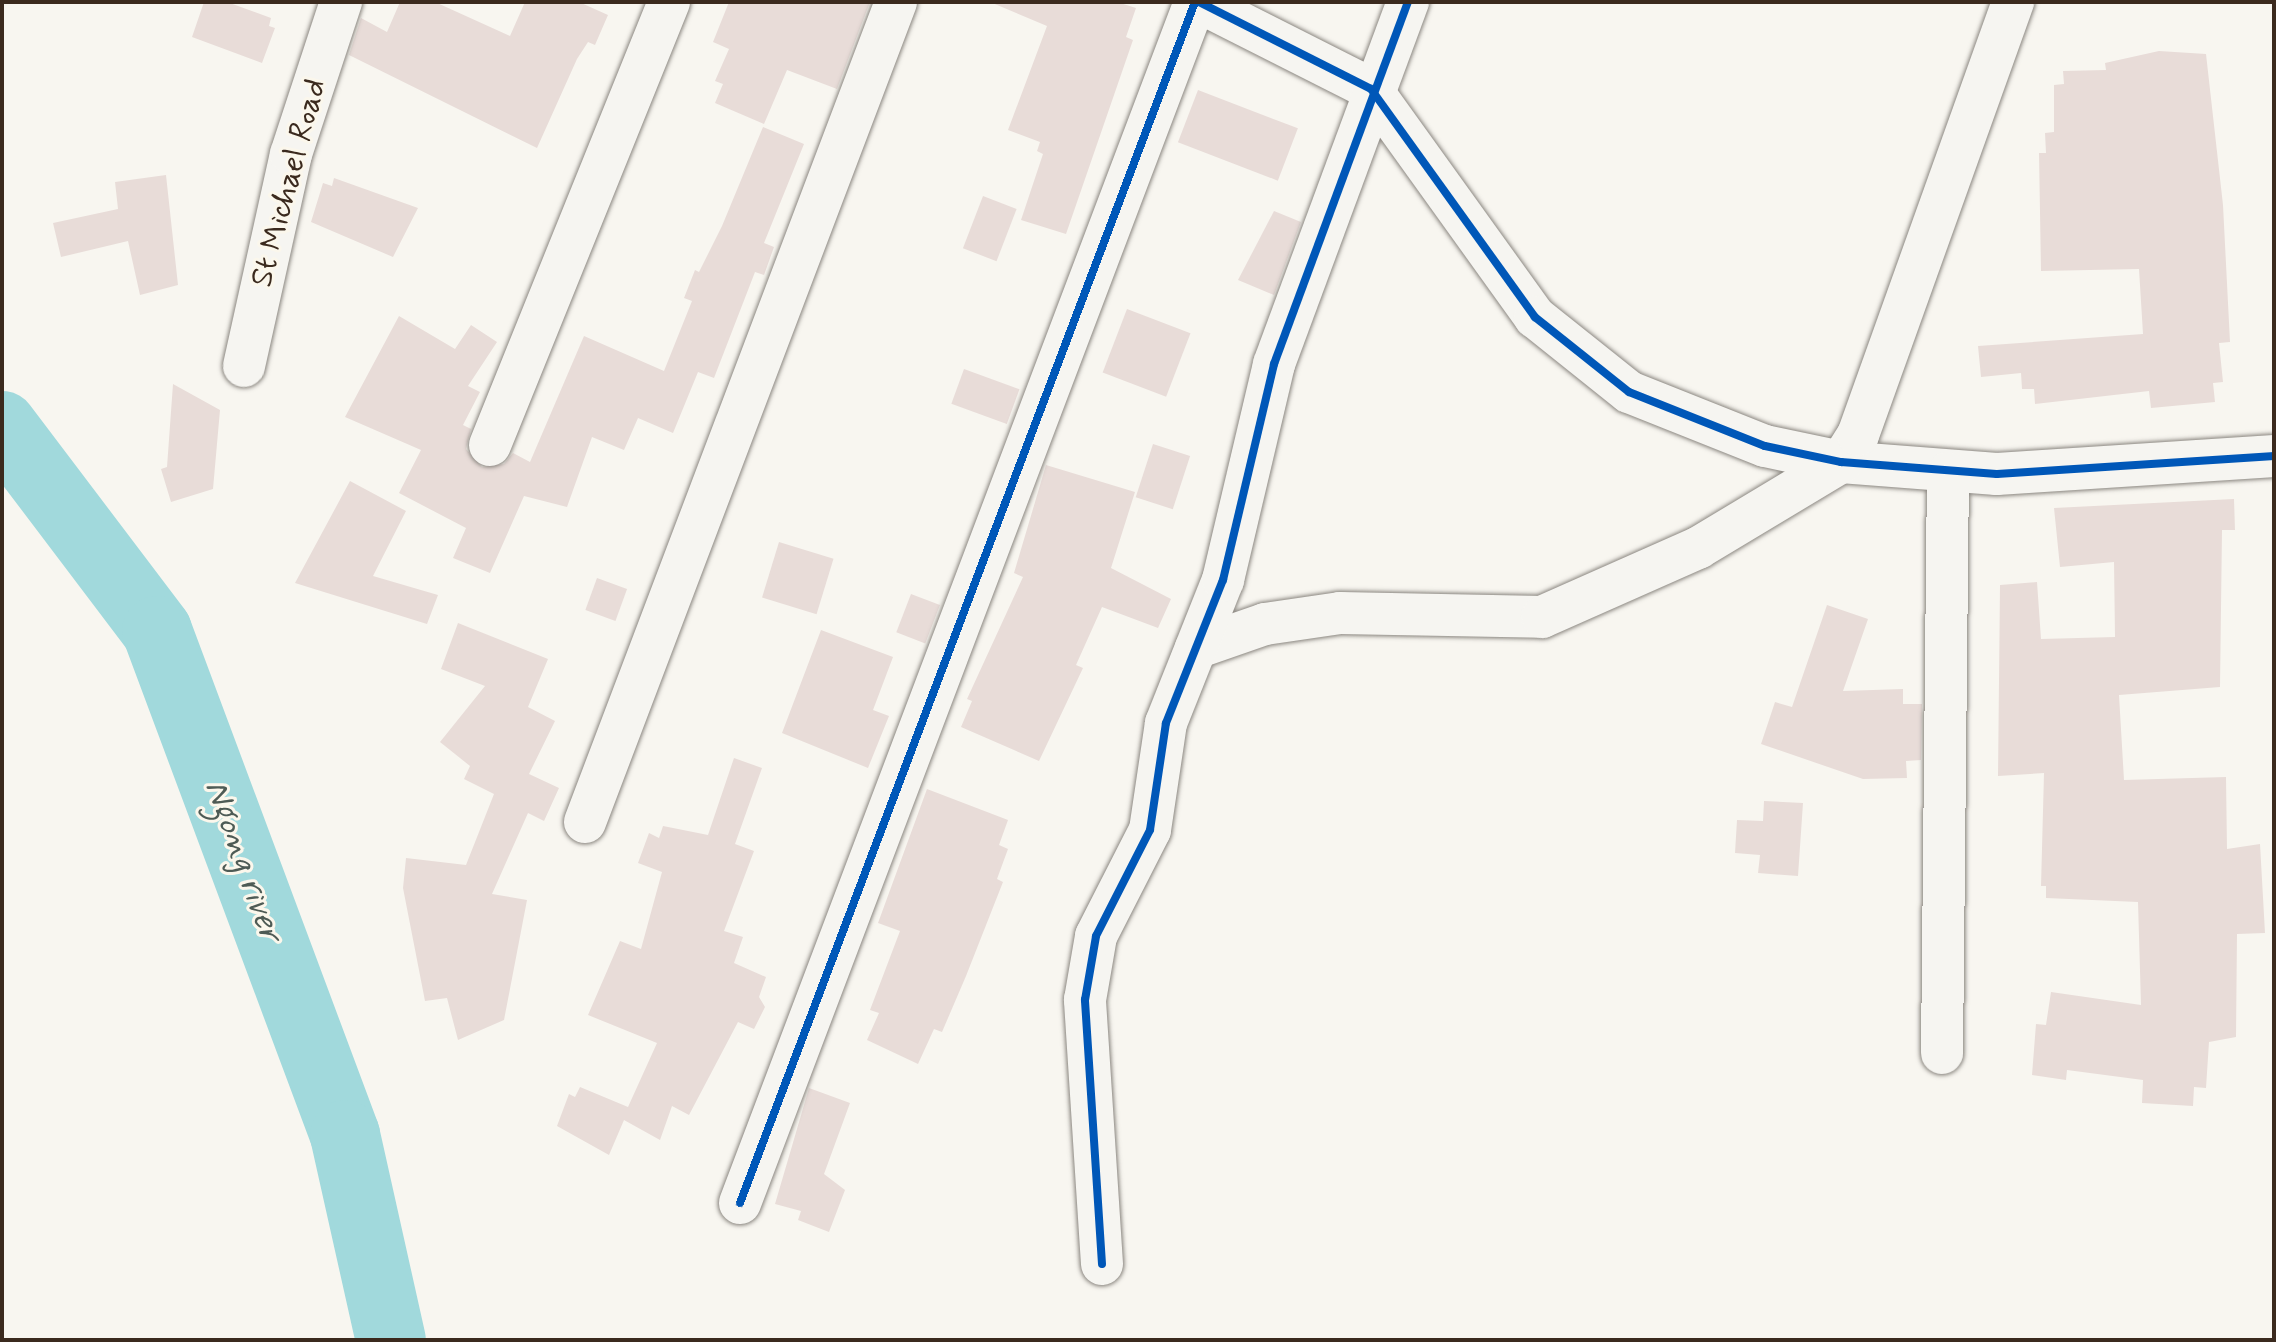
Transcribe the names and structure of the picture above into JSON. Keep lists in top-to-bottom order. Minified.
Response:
{"streets":{"street":["St Michael Road"]},"water":["Ngong river"]}
